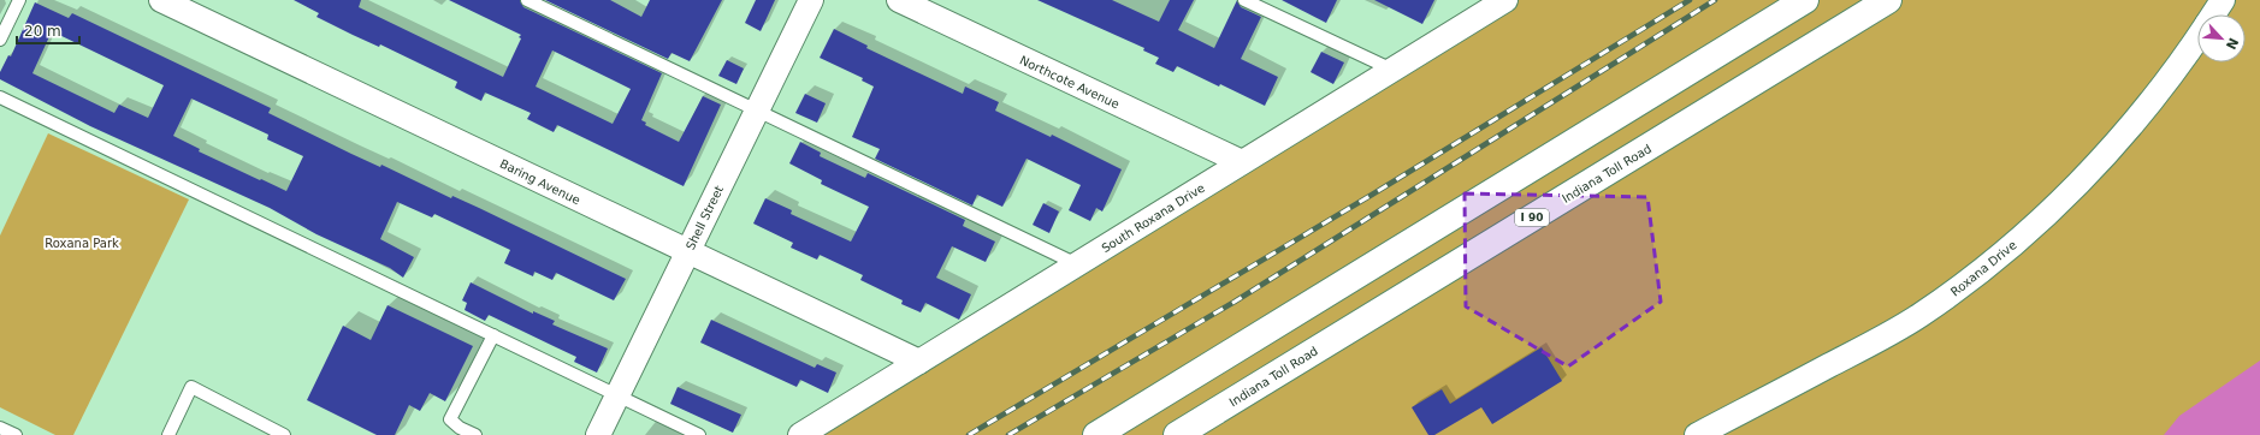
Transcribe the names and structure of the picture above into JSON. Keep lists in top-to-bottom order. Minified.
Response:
{"streets":{"highway":["Indiana Toll Road","I 90"],"street":["Northcote Avenue","Baring Avenue","Shell Street","South Roxana Drive","Roxana Drive"]},"crossings":[["Northcote Avenue","South Roxana Drive"],["Baring Avenue","Shell Street"],["Baring Avenue","South Roxana Drive"]],"parks":["Roxana Park"],"scale_bar":"20 m","north":"bottom right"}
